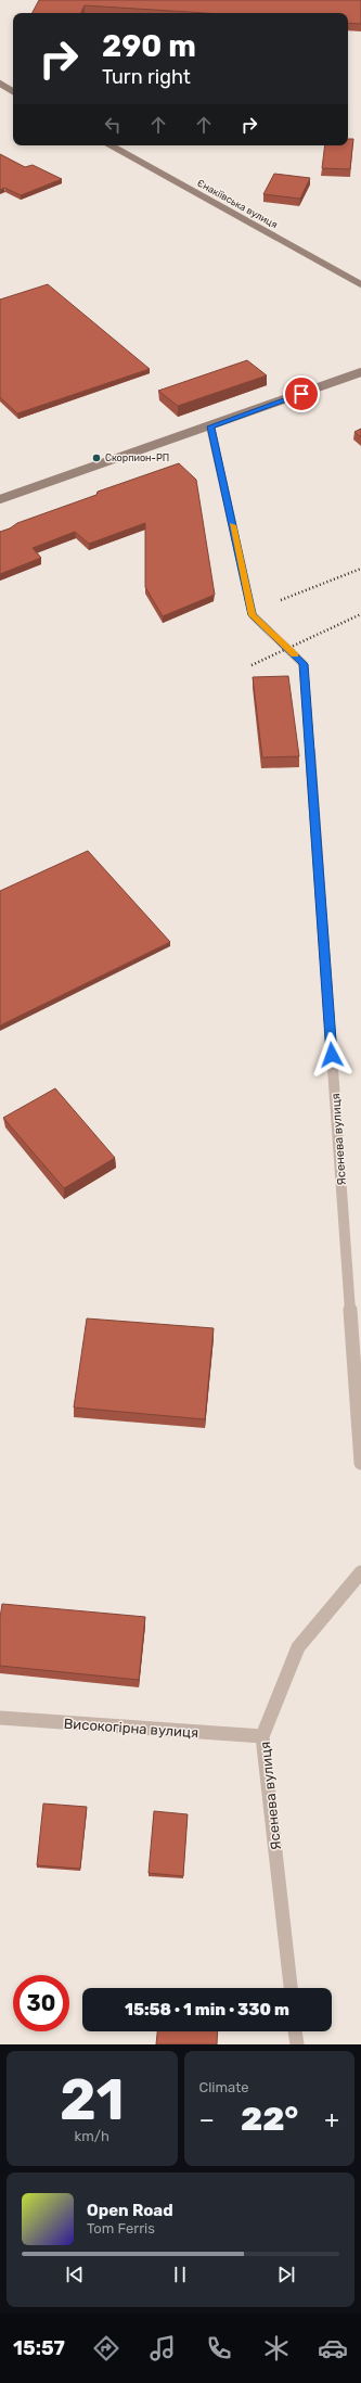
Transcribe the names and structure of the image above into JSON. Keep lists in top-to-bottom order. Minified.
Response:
{"streets":{"street":["Єнакіївська вулиця","Ясенева вулиця","Високогірна вулиця"]},"crossings":[["Ясенева вулиця","Високогірна вулиця"]],"places":["Скорпион-РП"],"page":{"turn":["290 m","Turn right"],"limit":"30","trip":"15:58 · 1 min · 330 m","tile":[["21","km/h"],"Climate"],"heat":["−","22°","+"],"song":["Open Road","Tom Ferris"],"tabs":"15:57"}}
